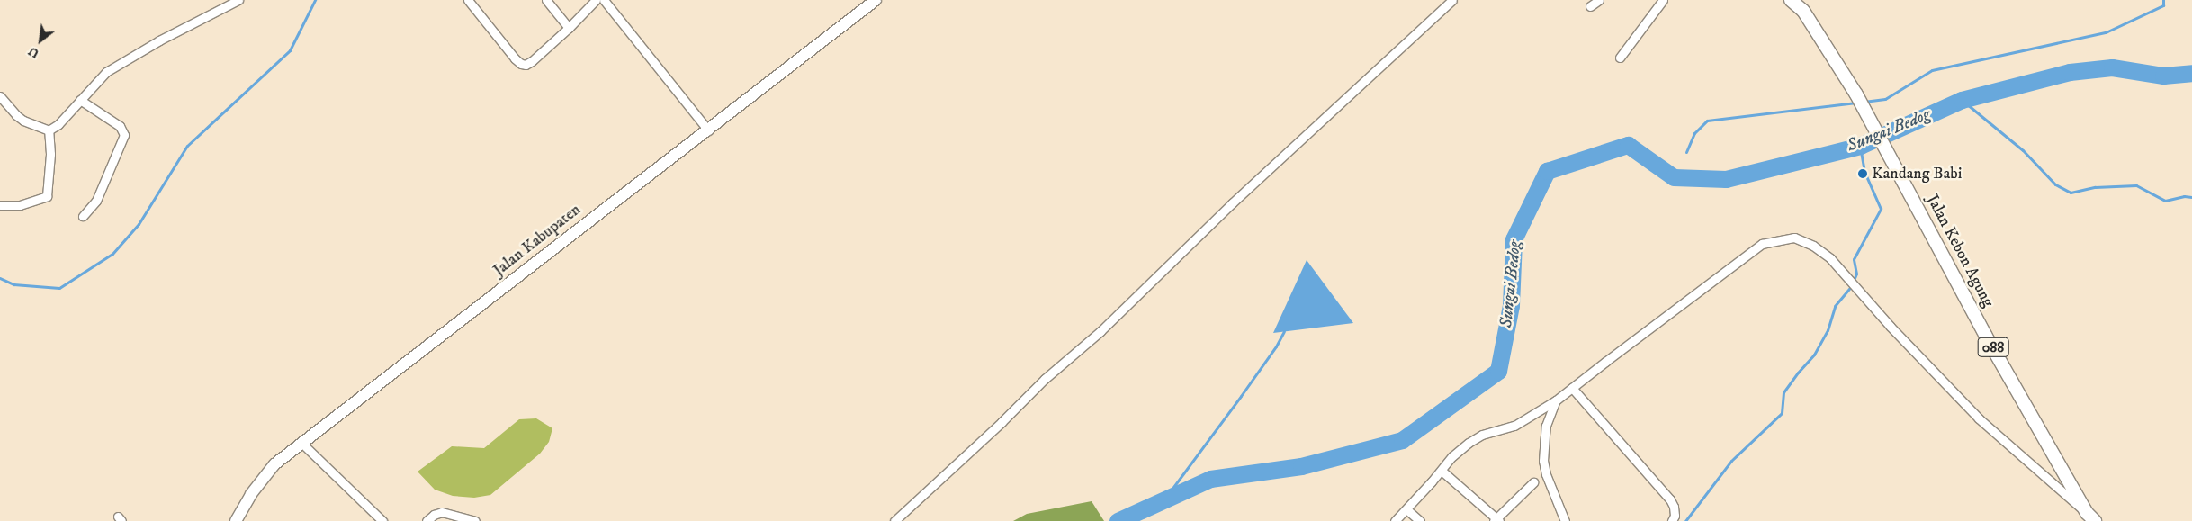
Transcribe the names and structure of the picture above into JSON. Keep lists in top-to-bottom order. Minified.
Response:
{"streets":{"main road":["Jalan Kabupaten","Jalan Kebon Agung","088"]},"water":["Sungai Bedog"],"places":["Kandang Babi"],"north":"bottom left"}
